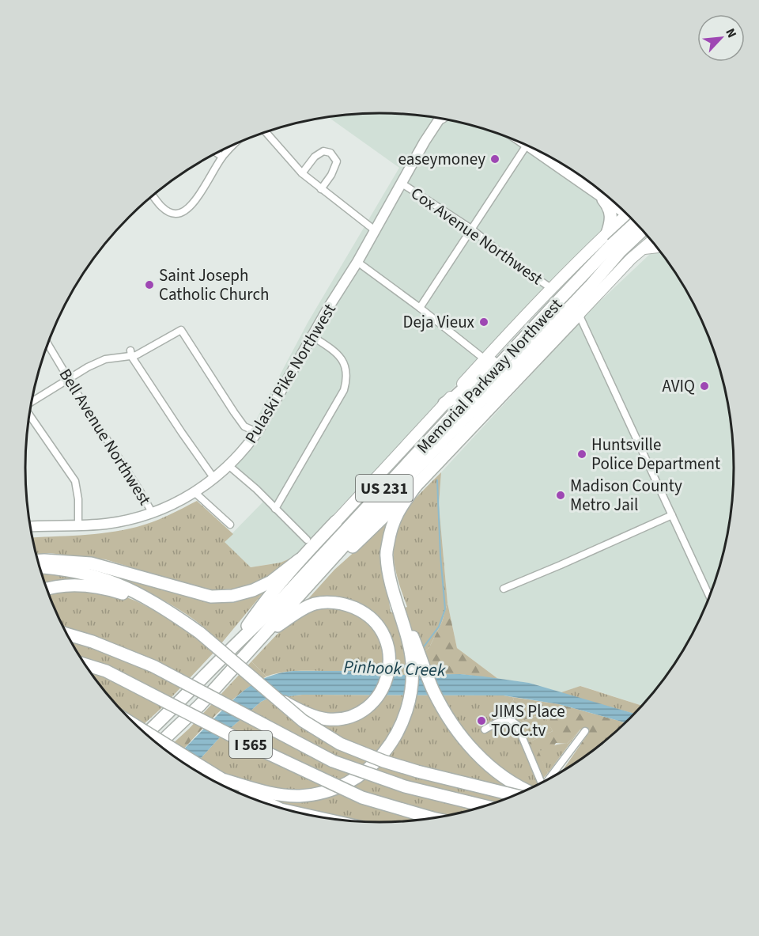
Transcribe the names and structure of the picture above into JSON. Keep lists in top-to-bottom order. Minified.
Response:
{"streets":{"highway":["Memorial Parkway Northwest","US 231","I 565"],"main road":["Pulaski Pike Northwest"],"street":["Cox Avenue Northwest","Bell Avenue Northwest"]},"crossings":[["Cox Avenue Northwest","Pulaski Pike Northwest"],["Pulaski Pike Northwest","Bell Avenue Northwest"]],"water":["Pinhook Creek"],"places":["easeymoney","Saint Joseph Catholic Church","Deja Vieux","AVIQ","Huntsville Police Department","Madison County Metro Jail","JIMS Place TOCC.tv"],"north":"top right"}
